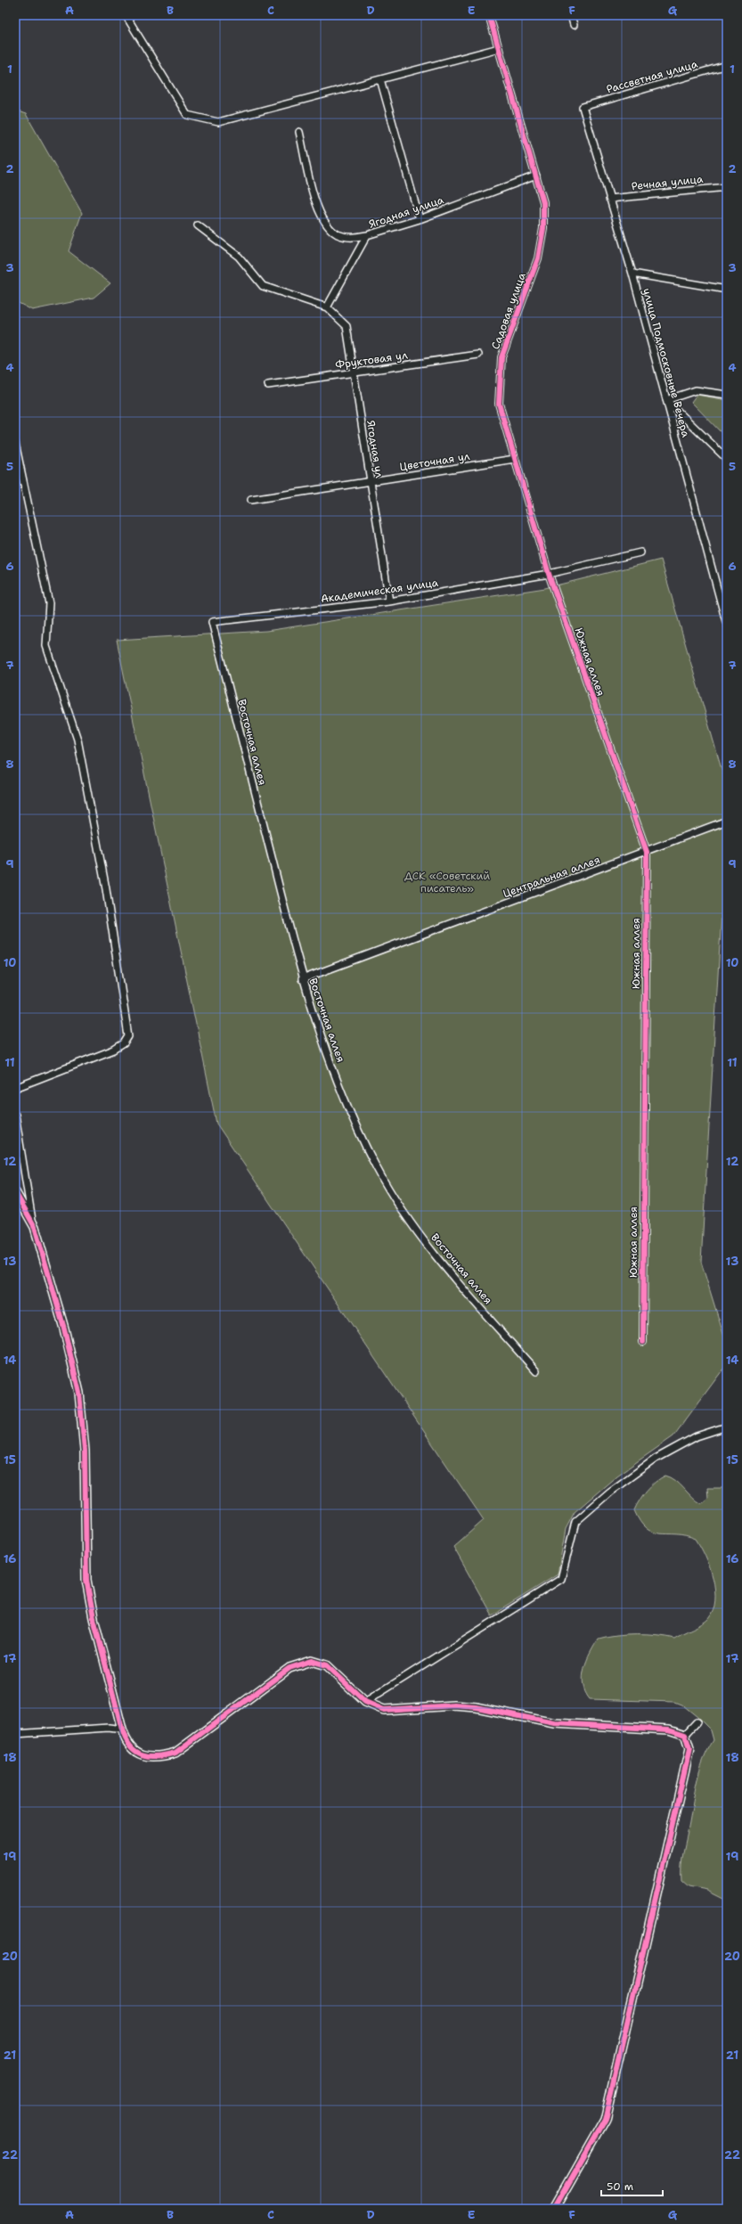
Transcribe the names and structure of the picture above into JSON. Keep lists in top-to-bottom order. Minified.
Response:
{"streets":{"street":["Рассветная улица","Речная улица","Ягодная улица","Садовая улица","Фруктовая ул","улица Подмосковные Вечера","Ягодная ул","Цветочная ул","Академическая улица","Южная аллея","Восточная аллея","Центральная аллея"]},"crossings":[["Рассветная улица","улица Подмосковные Вечера"],["Речная улица","улица Подмосковные Вечера"],["Ягодная улица","Садовая улица"],["Ягодная улица","Ягодная ул"],["Садовая улица","Цветочная ул"],["Садовая улица","Академическая улица"],["Садовая улица","Южная аллея"],["Фруктовая ул","Ягодная ул"],["Ягодная ул","Цветочная ул"],["Ягодная ул","Академическая улица"],["Академическая улица","Восточная аллея"],["Южная аллея","Центральная аллея"],["Восточная аллея","Центральная аллея"]],"parks":["ДСК «Советский писатель»"],"scale_bar":"50 m","grid":{"columns":["A","B","C","D","E","F","G"],"rows":["1","2","3","4","5","6","7","8","9","10","11","12","13","14","15","16","17","18","19","20","21","22"]}}
